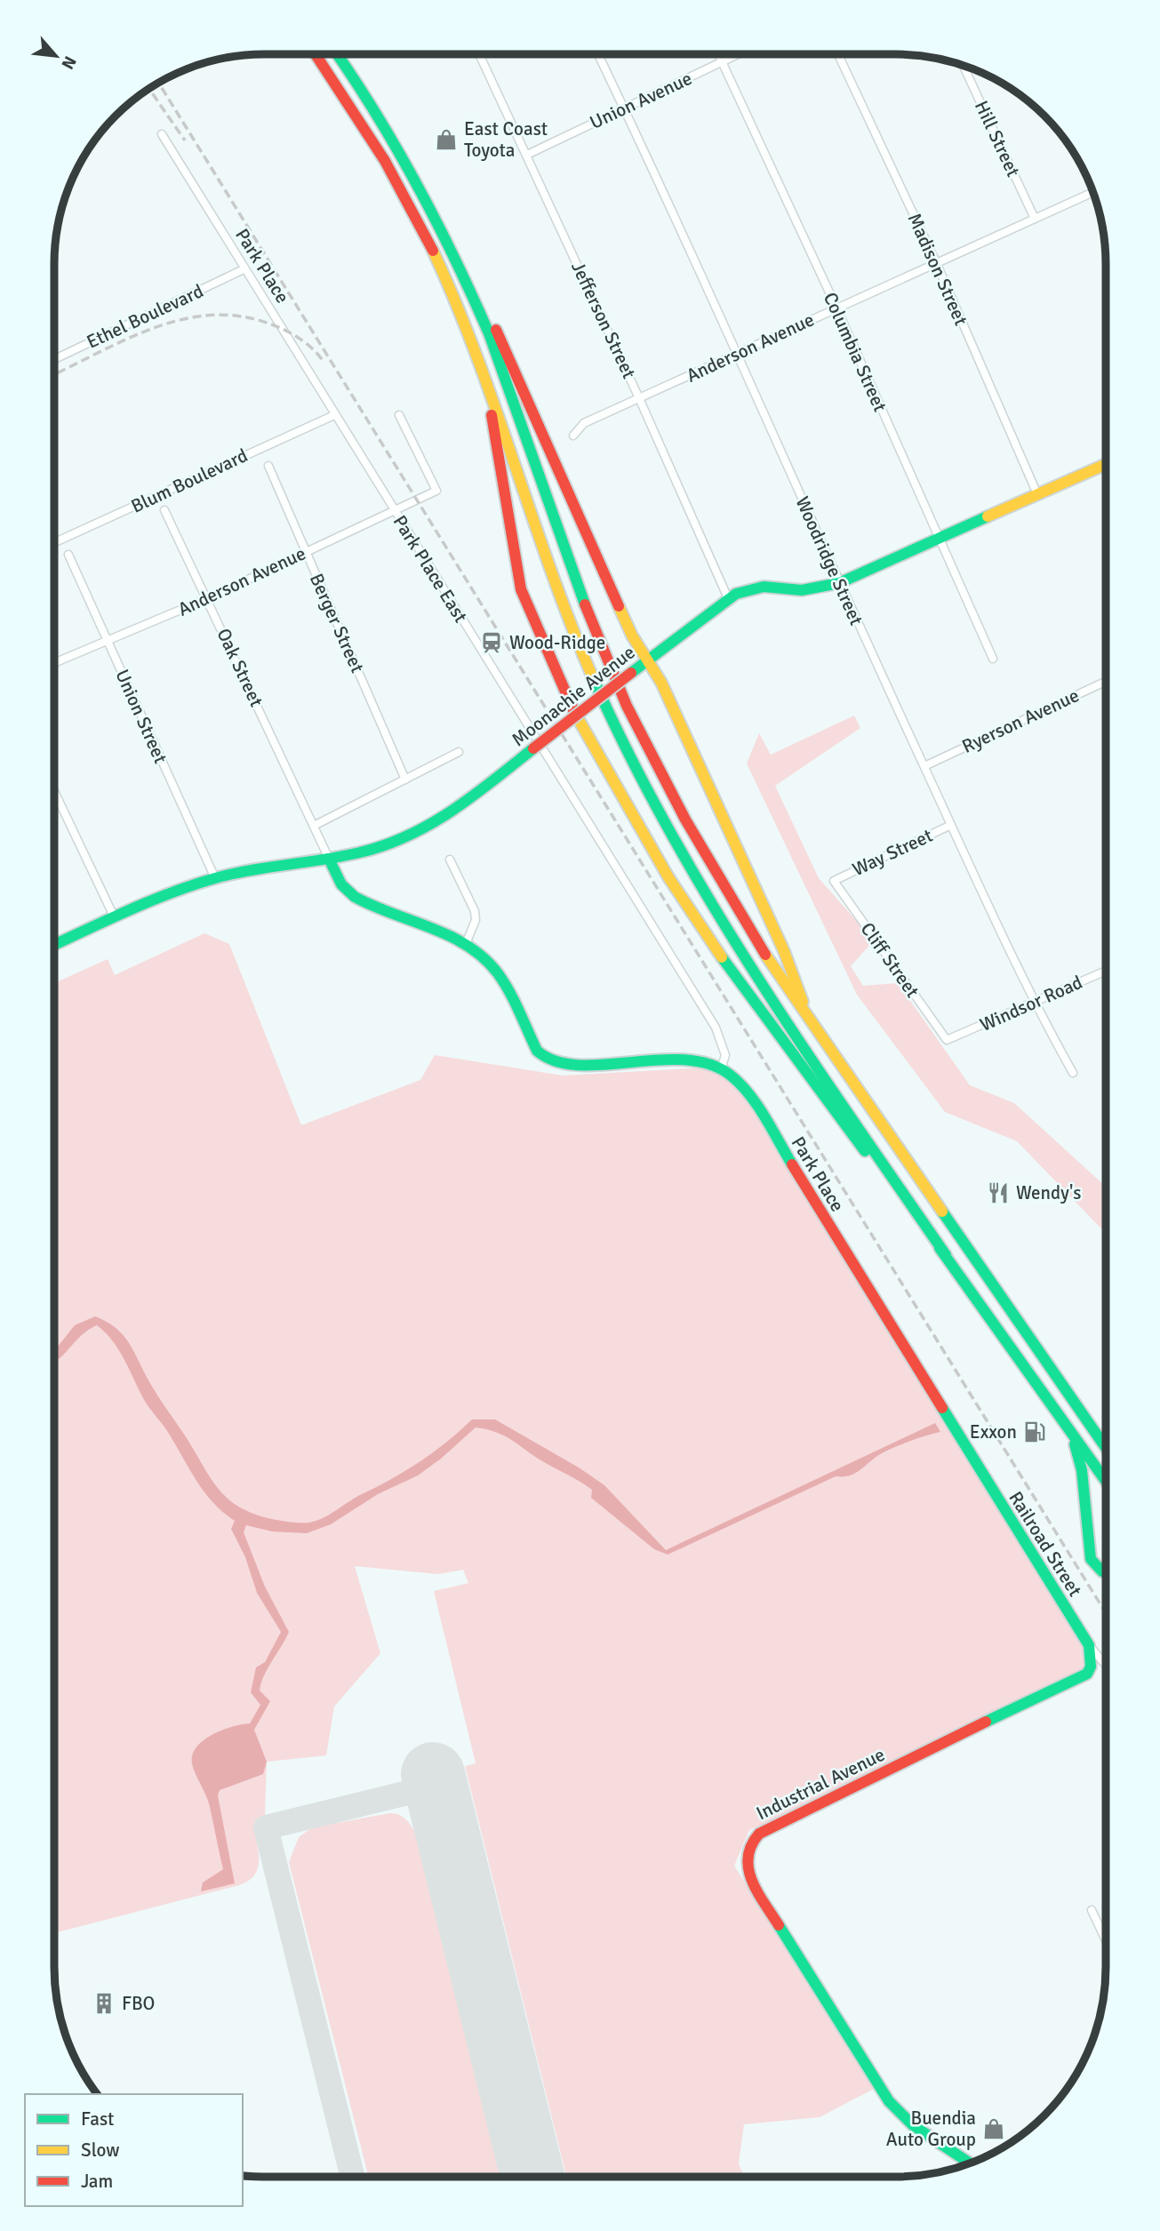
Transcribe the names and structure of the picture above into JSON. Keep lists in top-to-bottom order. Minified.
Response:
{"streets":{"main road":["Park Place","Moonachie Avenue","Railroad Street","Industrial Avenue"],"street":["Union Avenue","Hill Street","Madison Street","Ethel Boulevard","Jefferson Street","Anderson Avenue","Columbia Street","Blum Boulevard","Woodridge Street","Park Place East","Berger Street","Oak Street","Union Street","Ryerson Avenue","Way Street","Cliff Street","Windsor Road"]},"crossings":[["Union Avenue","Jefferson Street"],["Union Avenue","Columbia Street"],["Union Avenue","Woodridge Street"],["Hill Street","Anderson Avenue"],["Park Place","Ethel Boulevard"],["Park Place","Blum Boulevard"],["Park Place","Park Place East"],["Park Place","Railroad Street"],["Madison Street","Anderson Avenue"],["Madison Street","Moonachie Avenue"],["Jefferson Street","Anderson Avenue"],["Jefferson Street","Moonachie Avenue"],["Anderson Avenue","Columbia Street"],["Anderson Avenue","Woodridge Street"],["Anderson Avenue","Park Place East"],["Anderson Avenue","Berger Street"],["Anderson Avenue","Oak Street"],["Anderson Avenue","Union Street"],["Columbia Street","Moonachie Avenue"],["Blum Boulevard","Park Place East"],["Woodridge Street","Moonachie Avenue"],["Woodridge Street","Ryerson Avenue"],["Woodridge Street","Way Street"],["Woodridge Street","Windsor Road"],["Oak Street","Moonachie Avenue"],["Moonachie Avenue","Union Street"],["Way Street","Cliff Street"],["Cliff Street","Windsor Road"],["Railroad Street","Industrial Avenue"]],"places":{"shop":["East Coast Toyota","Buendia Auto Group"],"station":["Wood-Ridge"],"restaurant":["Wendy's"],"fuel station":["Exxon"],"building":["FBO"]},"legend":["Fast","Slow","Jam"],"north":"bottom right"}
